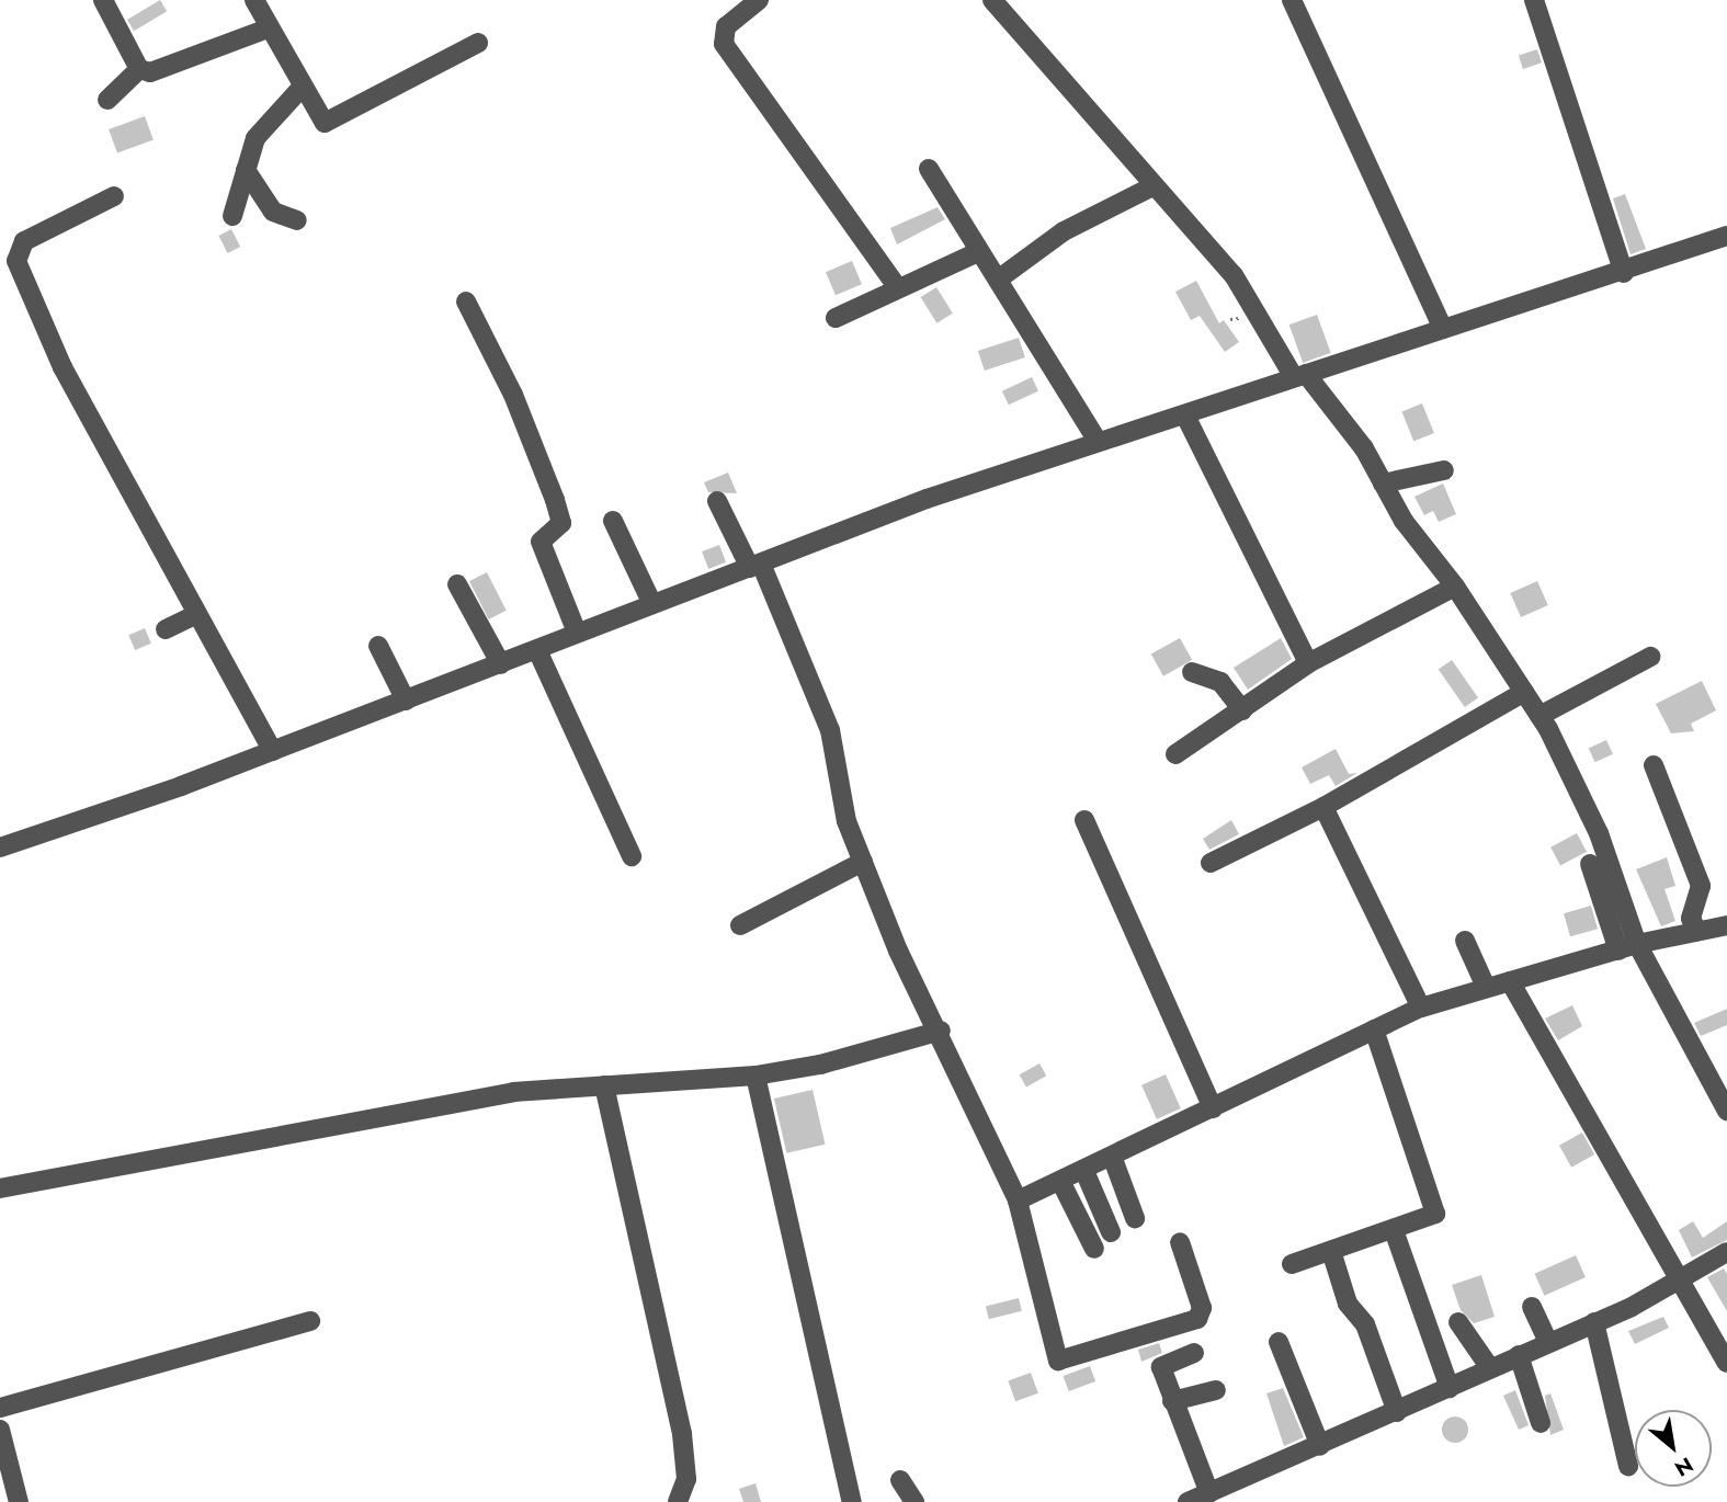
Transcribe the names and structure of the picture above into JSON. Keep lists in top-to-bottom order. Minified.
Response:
{"north":"bottom right"}
